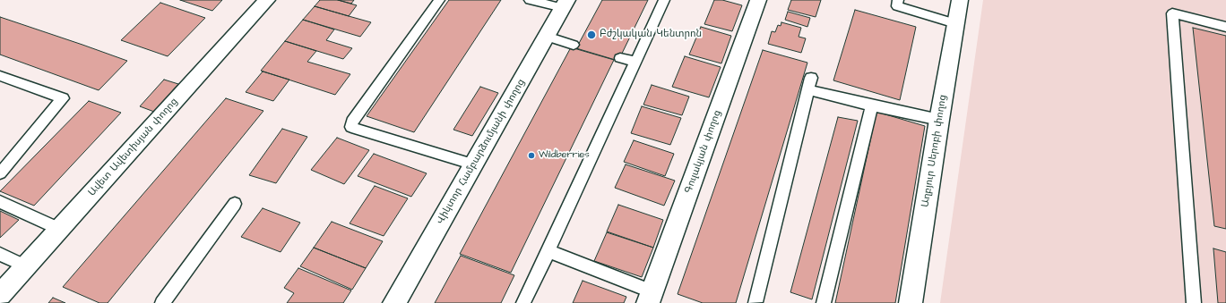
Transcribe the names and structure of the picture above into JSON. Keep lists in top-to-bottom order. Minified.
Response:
{"streets":{"street":["Ավետ Ավետիսյան փողոց","Աղբյուր Սերոբի փողոց","Վիկտոր Համբարձումյանի փողոց","Գուլակյան փողոց"]},"places":["Բժշկական Կենտրոն","Wildberries"]}
